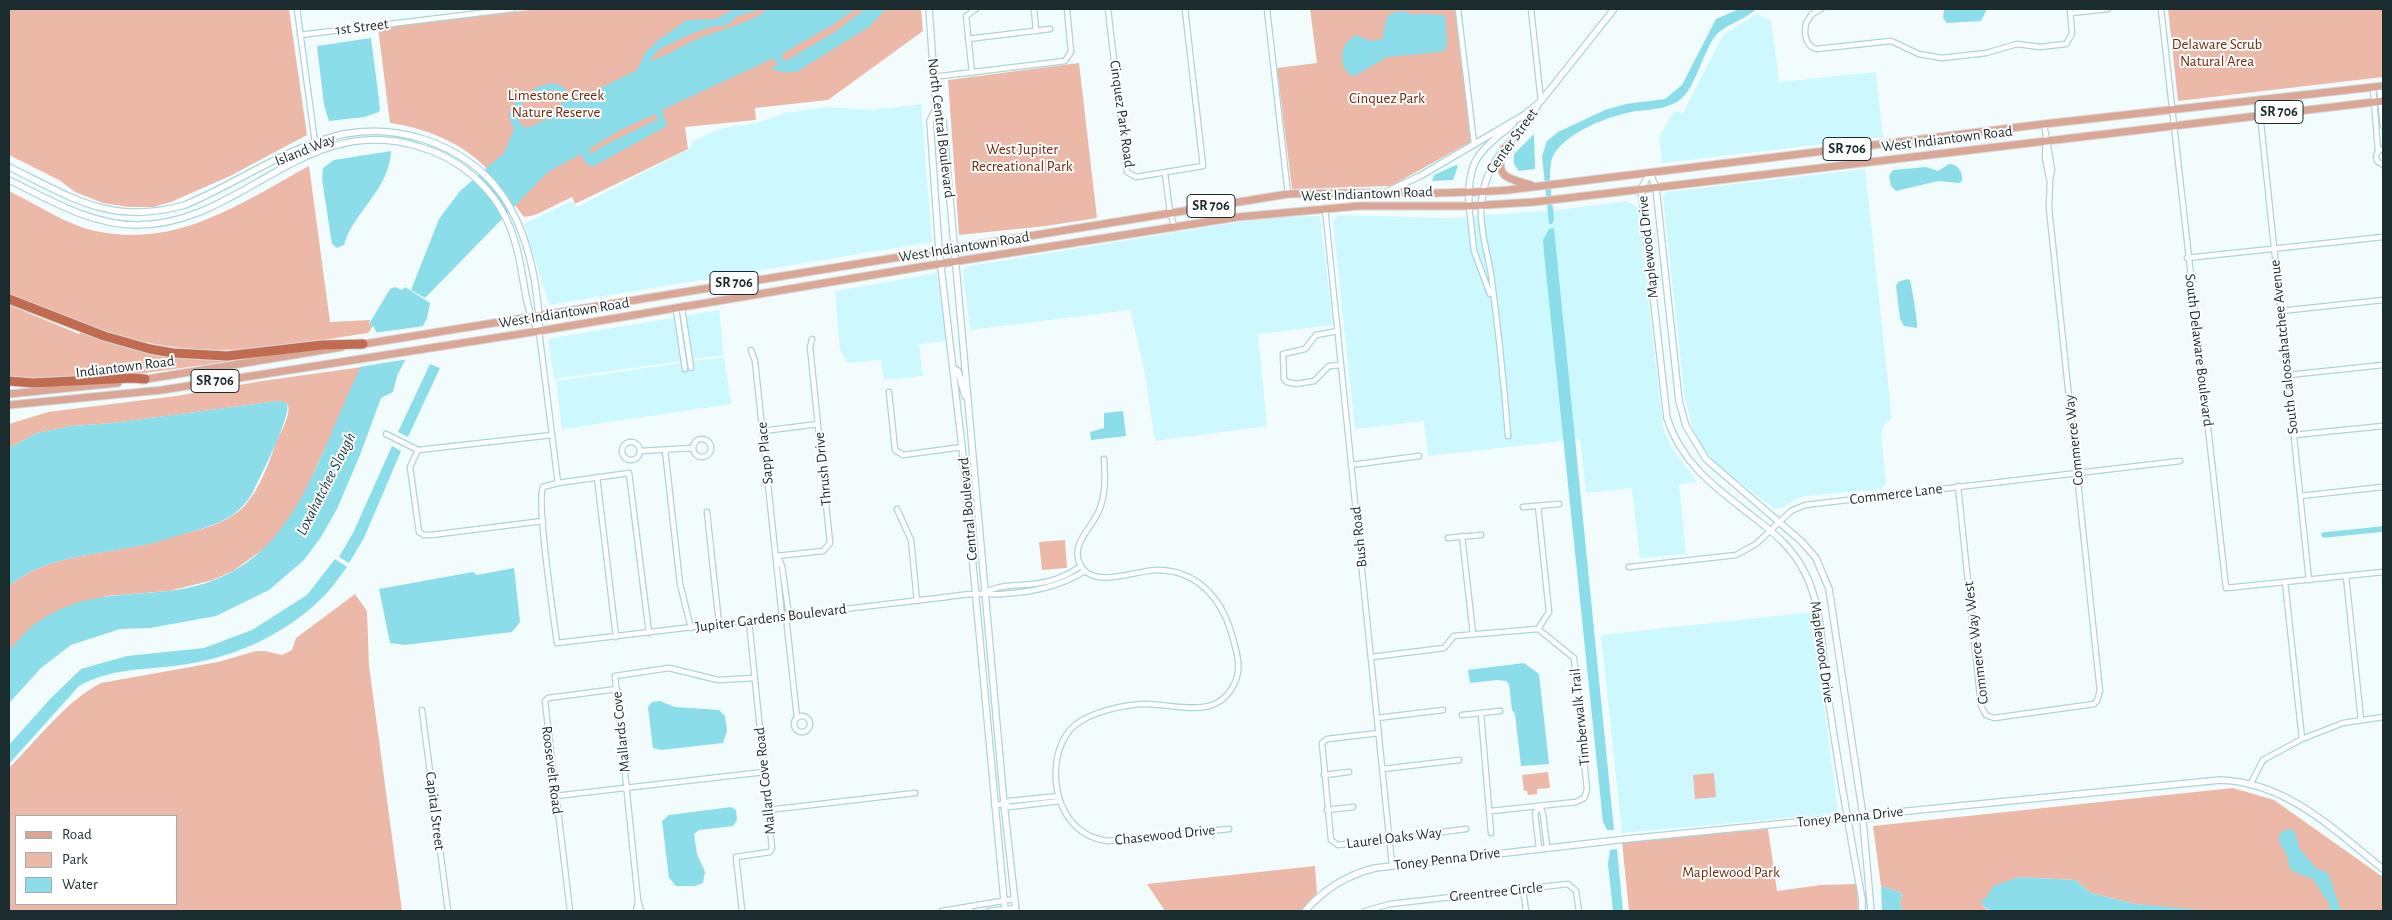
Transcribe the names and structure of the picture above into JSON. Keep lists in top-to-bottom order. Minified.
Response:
{"streets":{"main road":["SR 706","West Indiantown Road","Indiantown Road"],"street":["1st Street","Cinquez Park Road","North Central Boulevard","Center Street","Island Way","Maplewood Drive","South Caloosahatchee Avenue","South Delaware Boulevard","Commerce Way","Sapp Place","Thrush Drive","Commerce Lane","Central Boulevard","Bush Road","Jupiter Gardens Boulevard","Commerce Way West","Timberwalk Trail","Mallards Cove","Roosevelt Road","Mallard Cove Road","Capital Street","Toney Penna Drive","Chasewood Drive","Laurel Oaks Way","Greentree Circle"]},"crossings":[["North Central Boulevard","West Indiantown Road"],["North Central Boulevard","Central Boulevard"],["West Indiantown Road","Center Street"],["West Indiantown Road","Island Way"],["West Indiantown Road","Maplewood Drive"],["West Indiantown Road","South Caloosahatchee Avenue"],["West Indiantown Road","South Delaware Boulevard"],["West Indiantown Road","Indiantown Road"],["West Indiantown Road","Commerce Way"],["West Indiantown Road","Central Boulevard"],["West Indiantown Road","Bush Road"],["Maplewood Drive","Commerce Lane"],["Maplewood Drive","Toney Penna Drive"],["Commerce Way","Commerce Lane"],["Commerce Way","Commerce Way West"],["Sapp Place","Thrush Drive"],["Sapp Place","Jupiter Gardens Boulevard"],["Commerce Lane","Commerce Way West"],["Central Boulevard","Jupiter Gardens Boulevard"],["Bush Road","Toney Penna Drive"],["Bush Road","Laurel Oaks Way"],["Jupiter Gardens Boulevard","Mallard Cove Road"],["Mallards Cove","Roosevelt Road"],["Mallards Cove","Mallard Cove Road"]],"water":["Loxahatchee Slough"],"parks":["Delaware Scrub Natural Area","Limestone Creek Nature Reserve","Cinquez Park","West Jupiter Recreational Park","Maplewood Park"],"legend":["Road","Park","Water"]}
